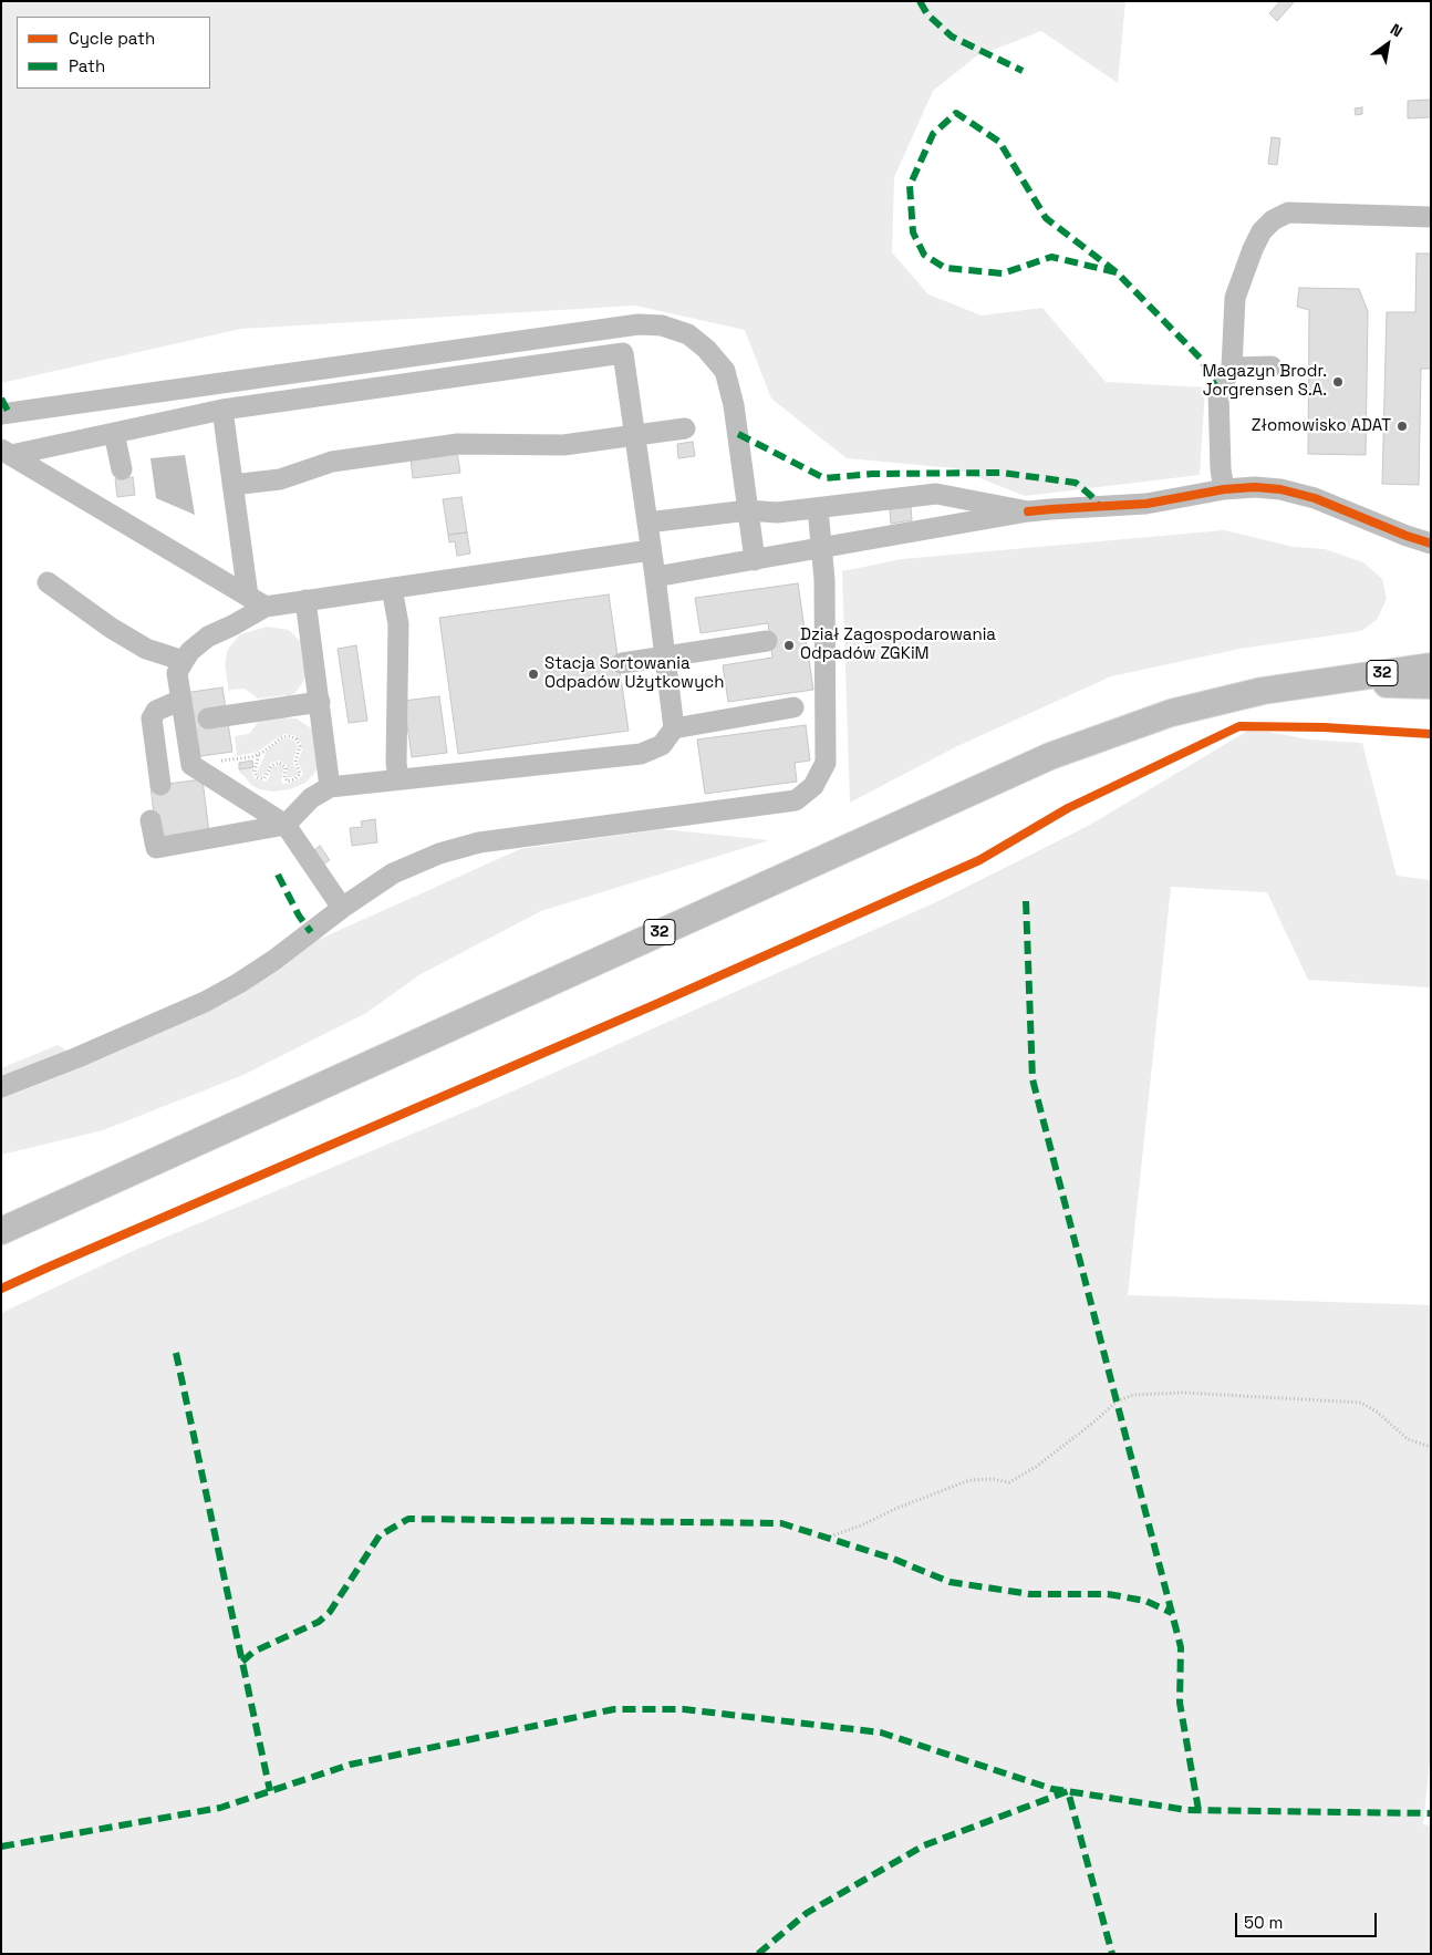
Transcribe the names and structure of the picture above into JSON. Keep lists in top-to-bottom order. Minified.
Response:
{"streets":{"main road":["32"]},"places":["Magazyn Brodr. Jorgrensen S.A.","Złomowisko ADAT","Dział Zagospodarowania Odpadów ZGKiM","Stacja Sortowania Odpadów Użytkowych"],"legend":["Cycle path","Path"],"scale_bar":"50 m","north":"top right"}
